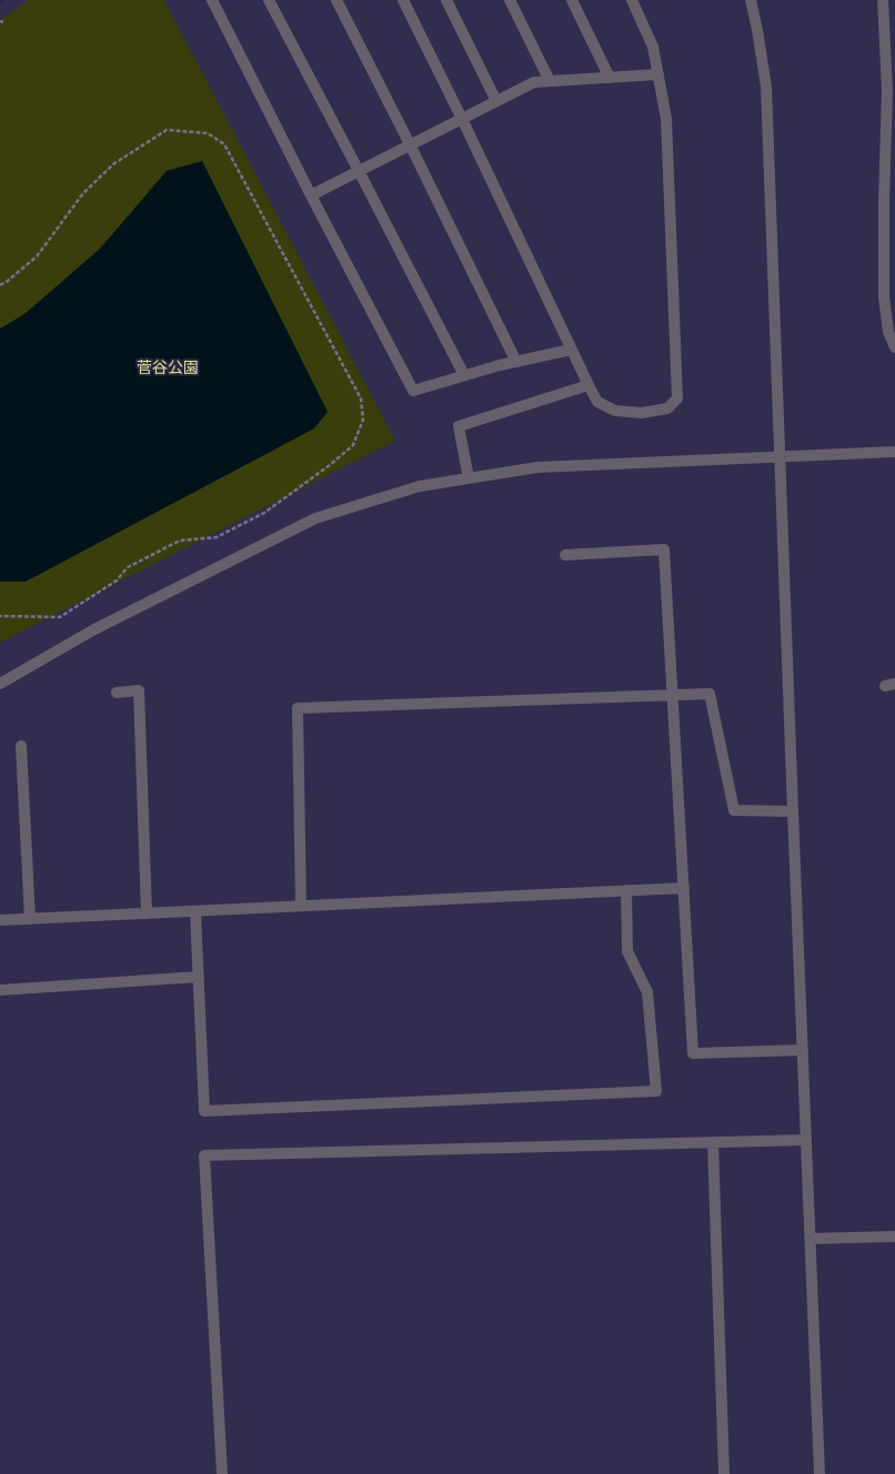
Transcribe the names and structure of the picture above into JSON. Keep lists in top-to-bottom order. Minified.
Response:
{"parks":["菅谷公園"]}
